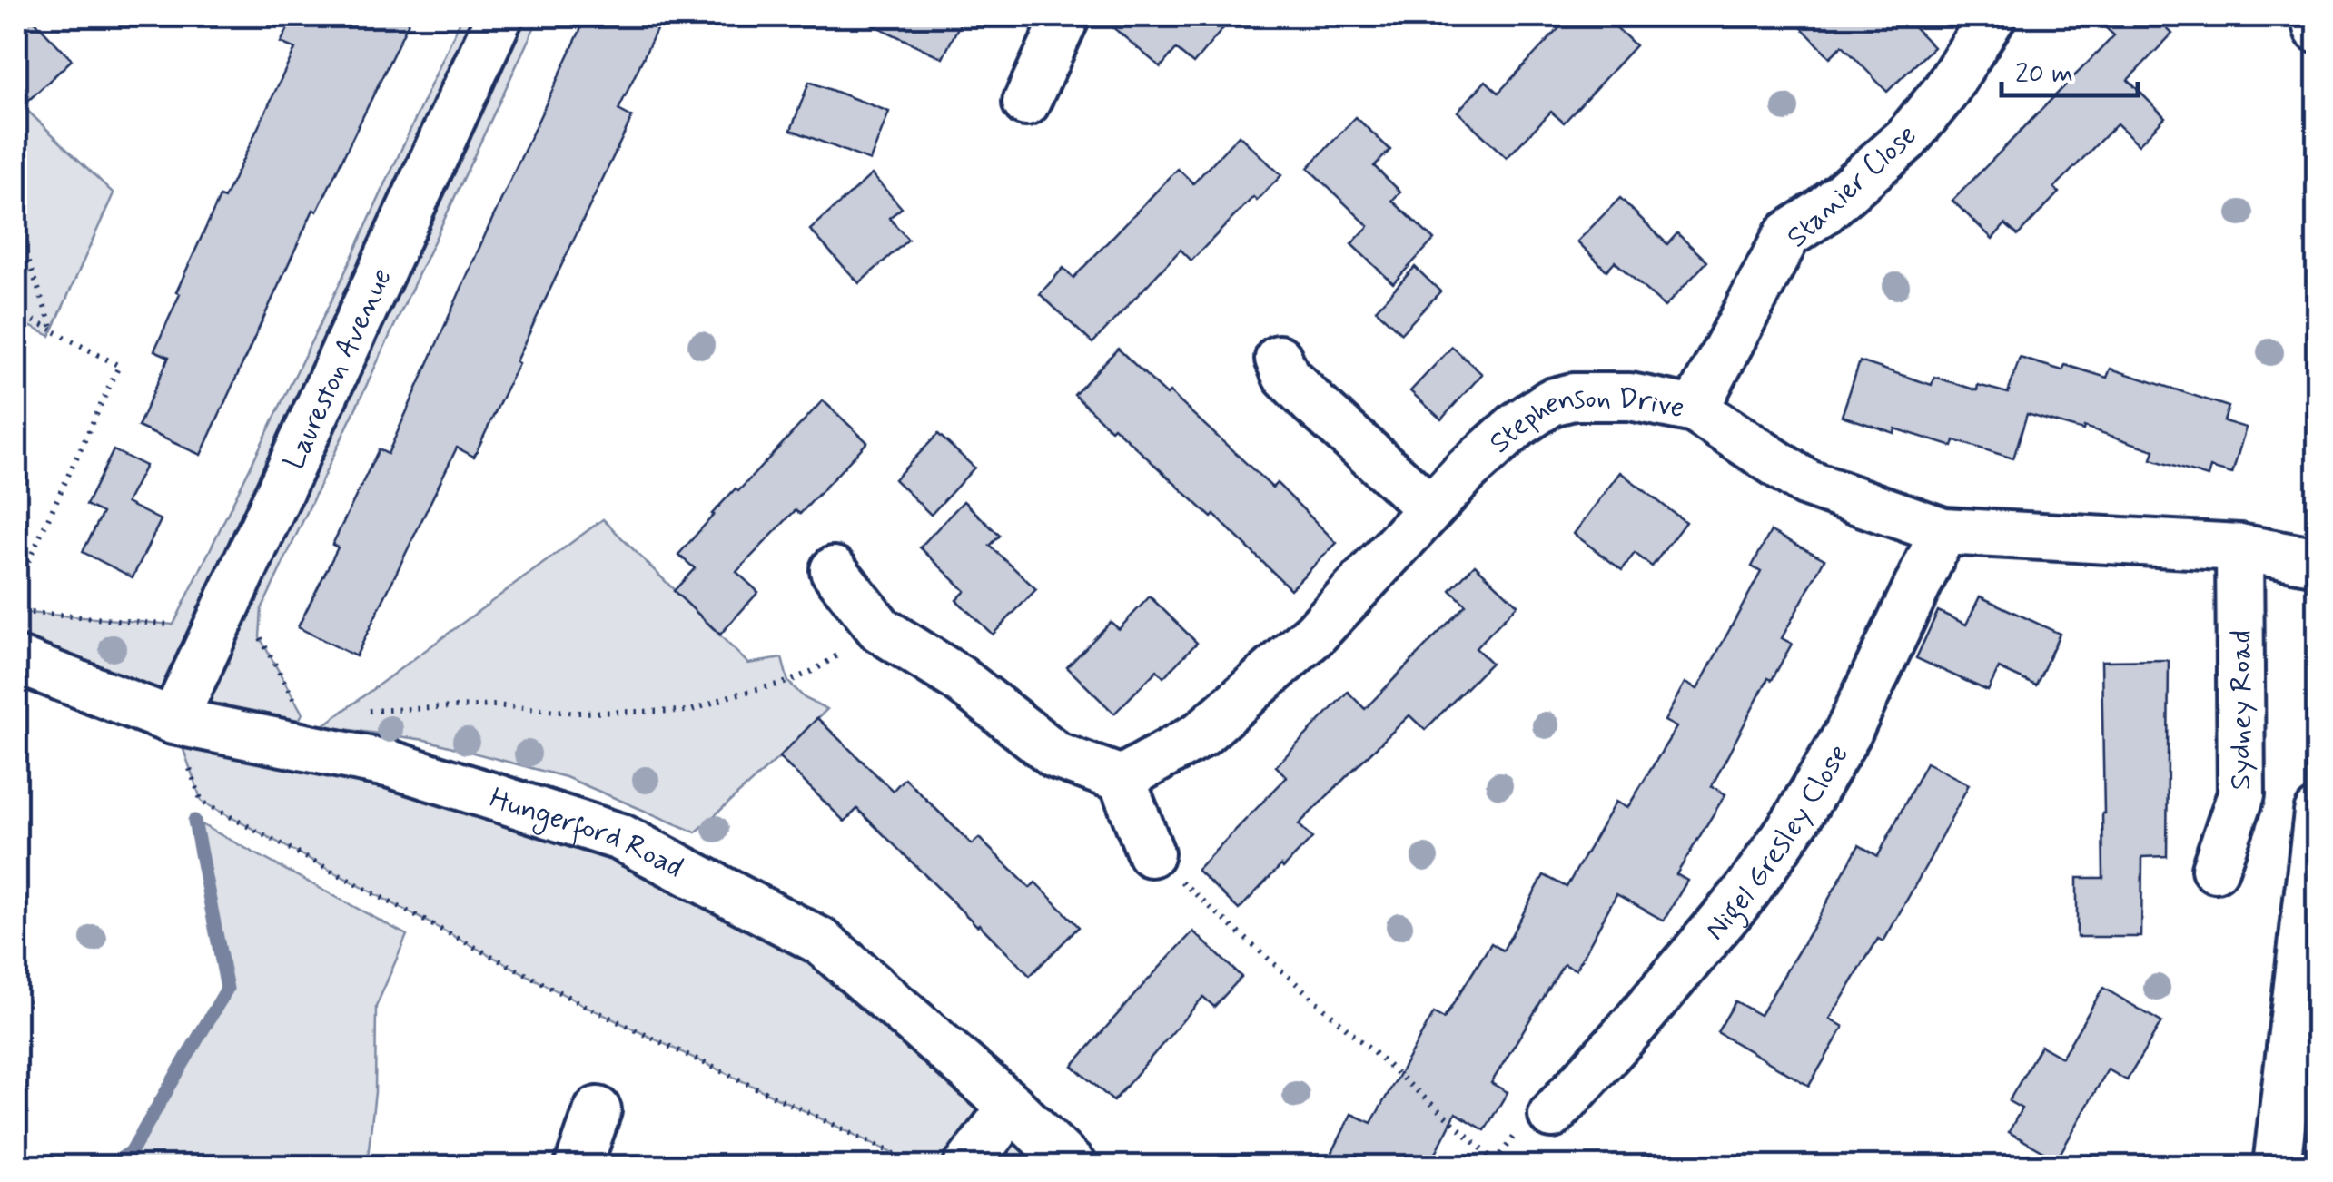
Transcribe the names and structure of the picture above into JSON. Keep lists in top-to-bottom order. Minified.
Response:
{"streets":{"street":["Stanier Close","Laureston Avenue","Stephenson Drive","Sydney Road","Hungerford Road","Nigel Gresley Close"]},"crossings":[["Stanier Close","Stephenson Drive"],["Laureston Avenue","Hungerford Road"],["Stephenson Drive","Sydney Road"],["Stephenson Drive","Nigel Gresley Close"]],"scale_bar":"20 m"}
